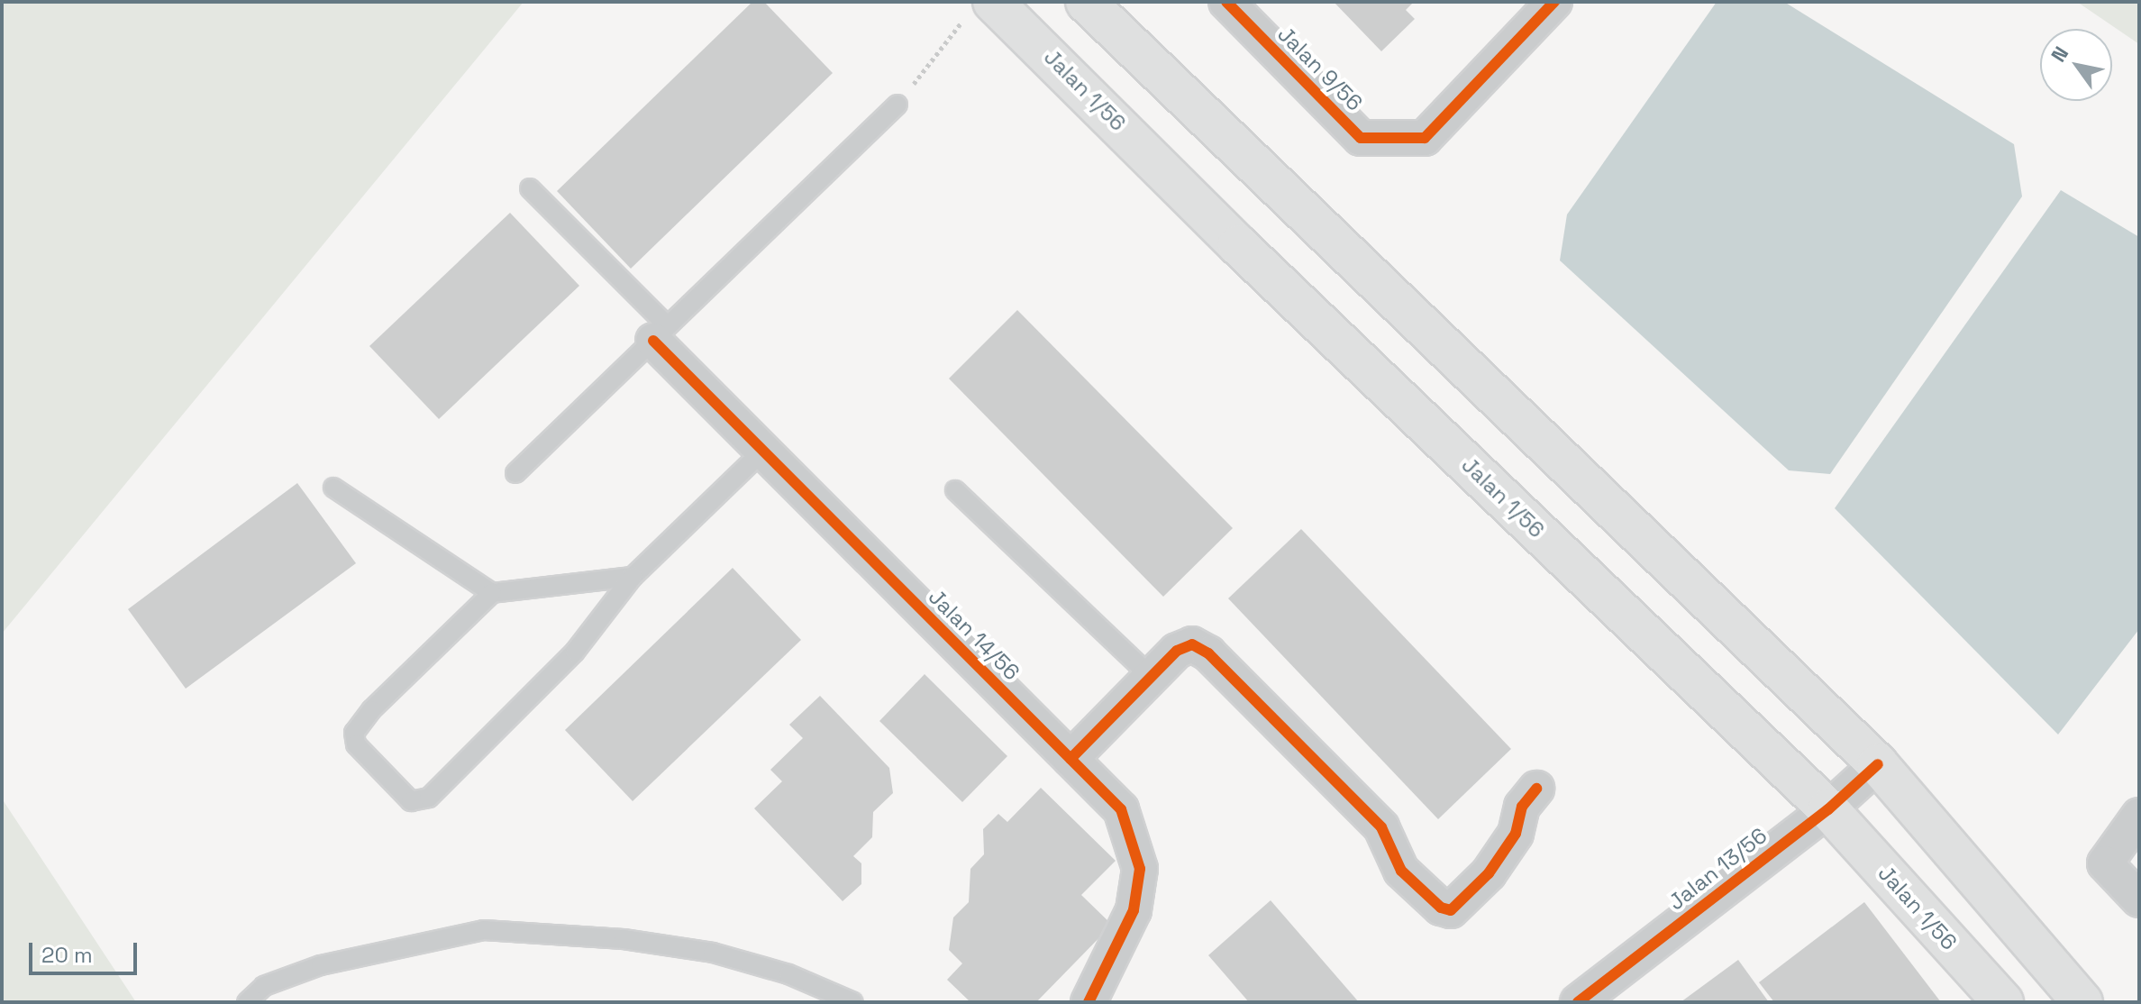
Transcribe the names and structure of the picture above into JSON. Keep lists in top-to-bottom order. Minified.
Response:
{"streets":{"main road":["Jalan 1/56"],"street":["Jalan 9/56","Jalan 14/56","Jalan 13/56"]},"crossings":[["Jalan 1/56","Jalan 13/56"]],"scale_bar":"20 m","north":"top left"}
